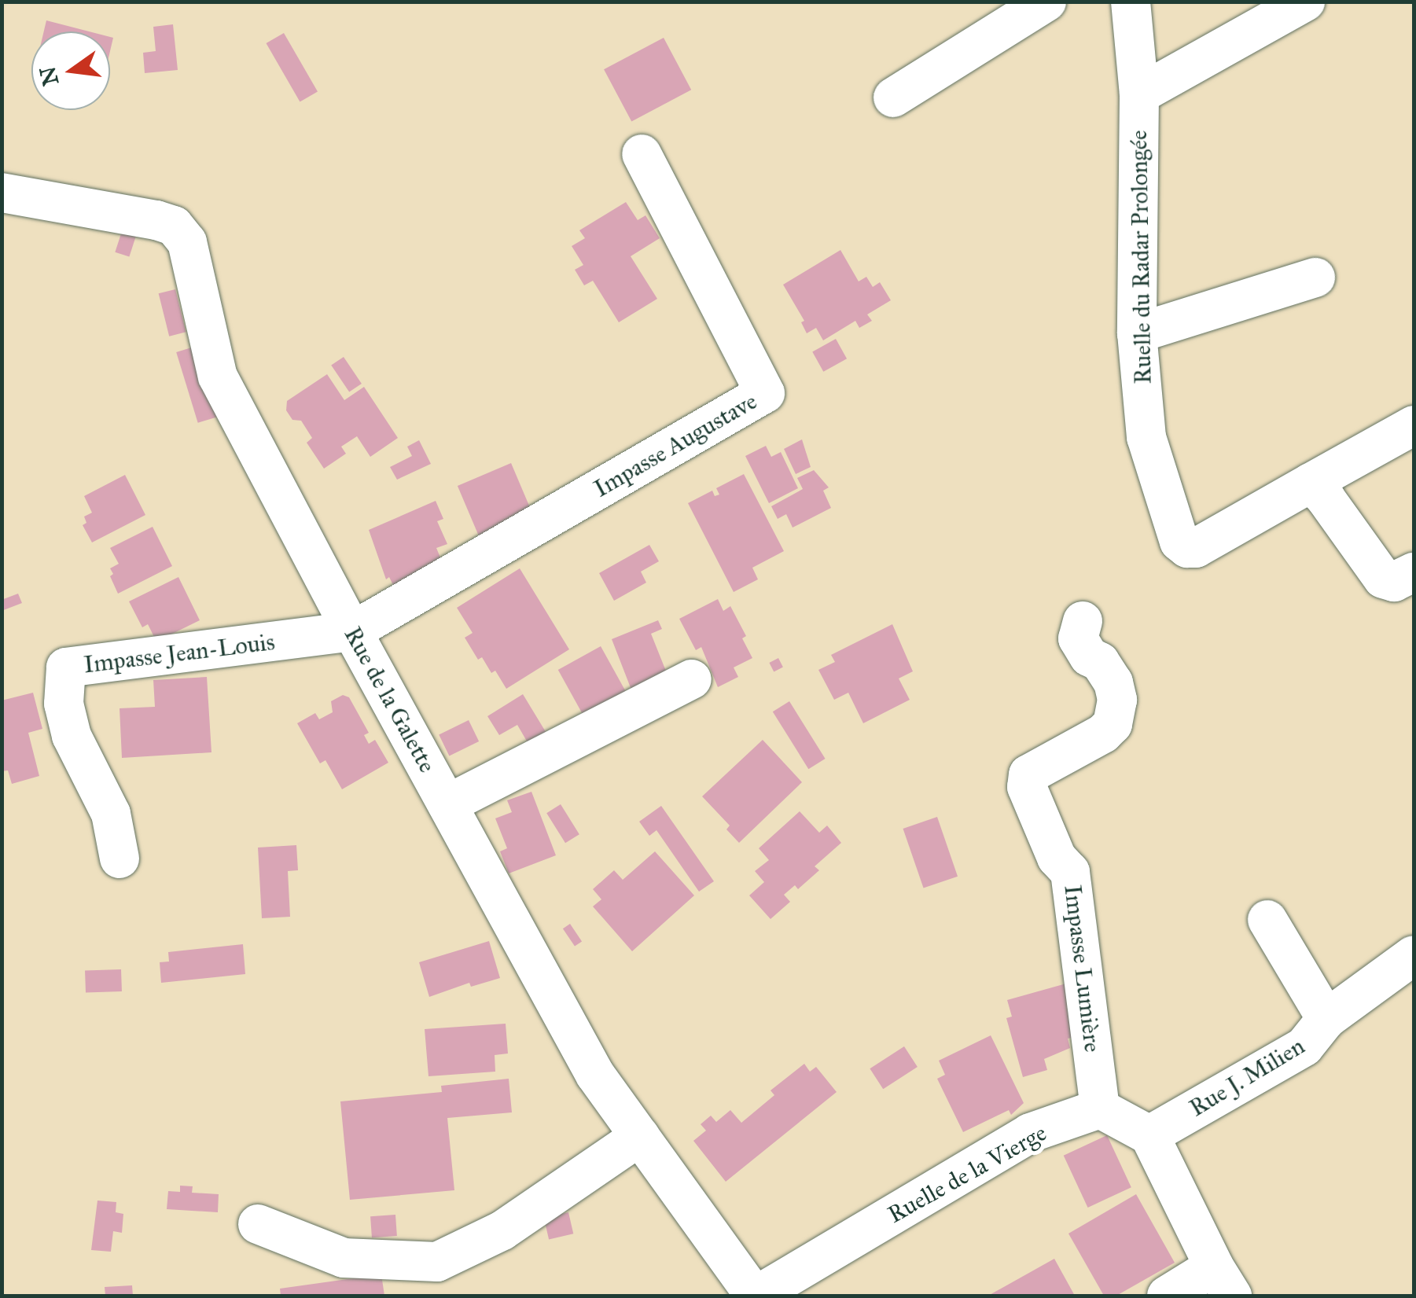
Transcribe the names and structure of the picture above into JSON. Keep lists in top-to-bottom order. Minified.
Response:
{"streets":{"street":["Ruelle du Radar Prolongée","Impasse Augustave","Impasse Jean-Louis","Rue de la Galette","Impasse Lumière","Rue J. Milien","Ruelle de la Vierge"]},"crossings":[["Impasse Augustave","Impasse Jean-Louis"],["Impasse Augustave","Rue de la Galette"],["Impasse Jean-Louis","Rue de la Galette"],["Rue de la Galette","Ruelle de la Vierge"],["Impasse Lumière","Ruelle de la Vierge"]],"north":"left"}
